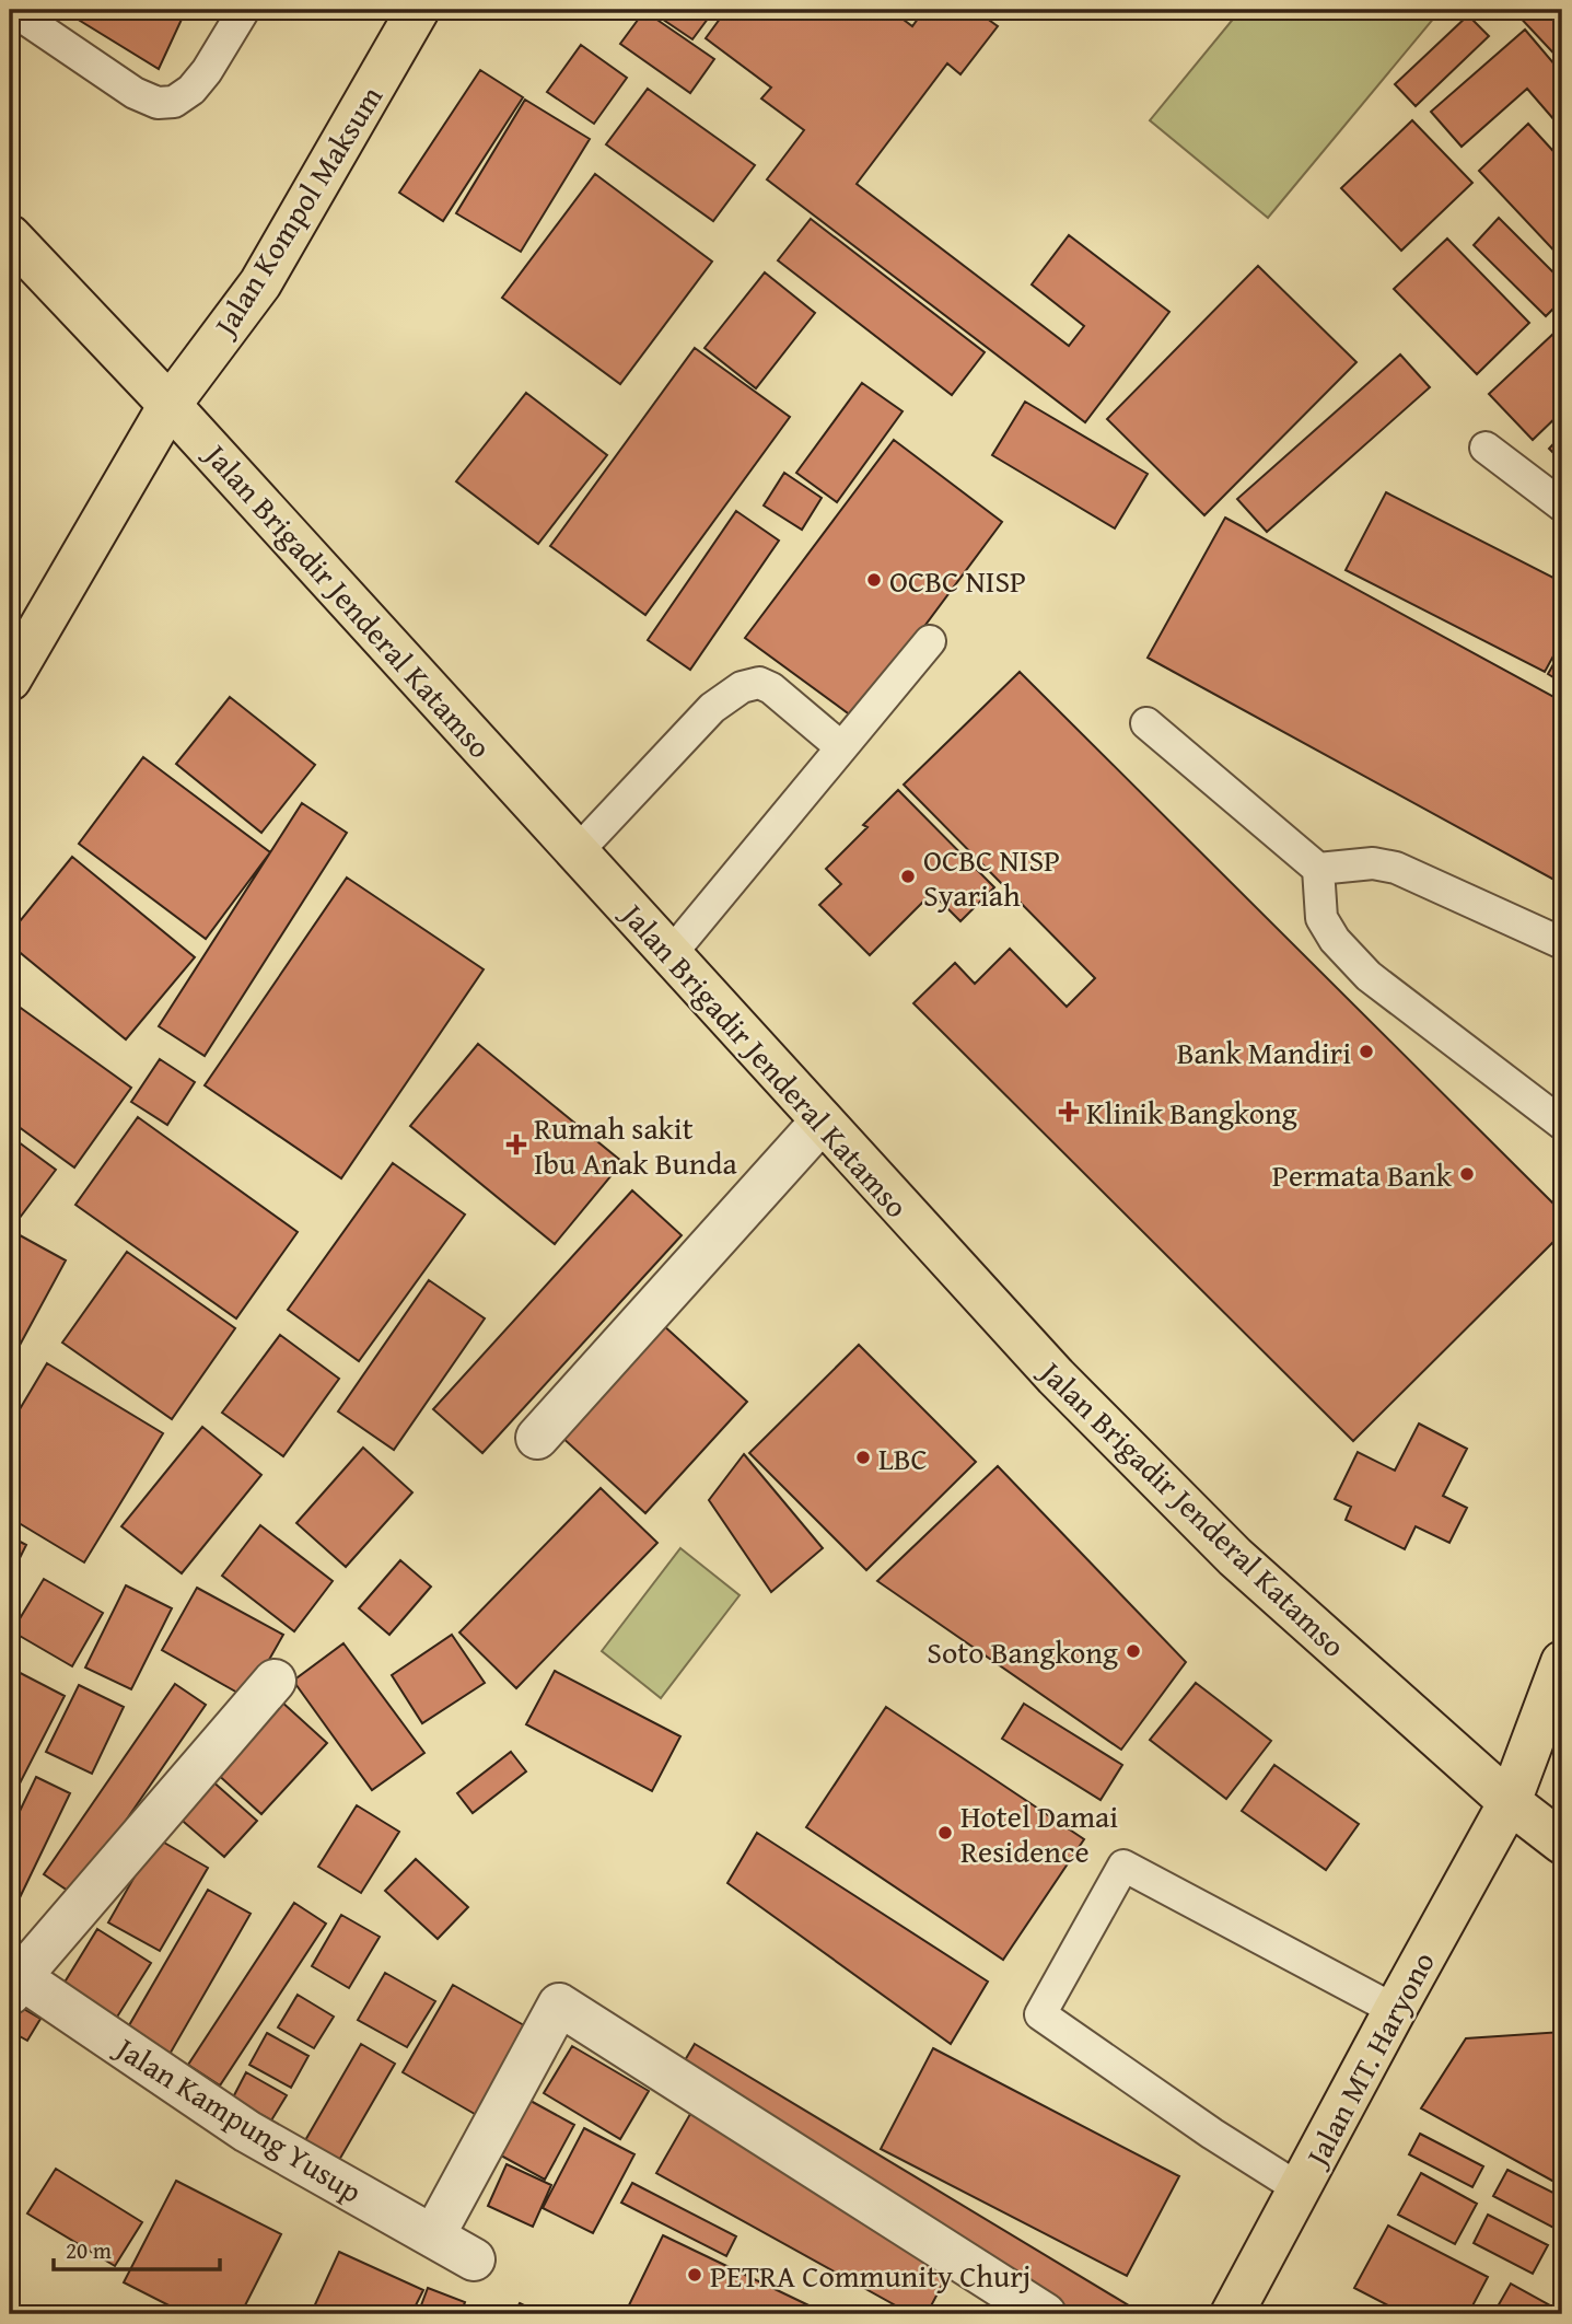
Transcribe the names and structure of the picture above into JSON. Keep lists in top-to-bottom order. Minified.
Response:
{"streets":{"main road":["Jalan Kompol Maksum","Jalan Brigadir Jenderal Katamso","Jalan MT. Haryono"],"street":["Jalan Kampung Yusup"]},"crossings":[["Jalan Kompol Maksum","Jalan Brigadir Jenderal Katamso"],["Jalan Brigadir Jenderal Katamso","Jalan MT. Haryono"]],"places":{"other":["OCBC NISP","OCBC NISP Syariah","Bank Mandiri","Permata Bank","LBC","Soto Bangkong","Hotel Damai Residence","PETRA Community Churj"],"health":["Klinik Bangkong","Rumah sakit Ibu Anak Bunda"]},"scale_bar":"20 m"}
